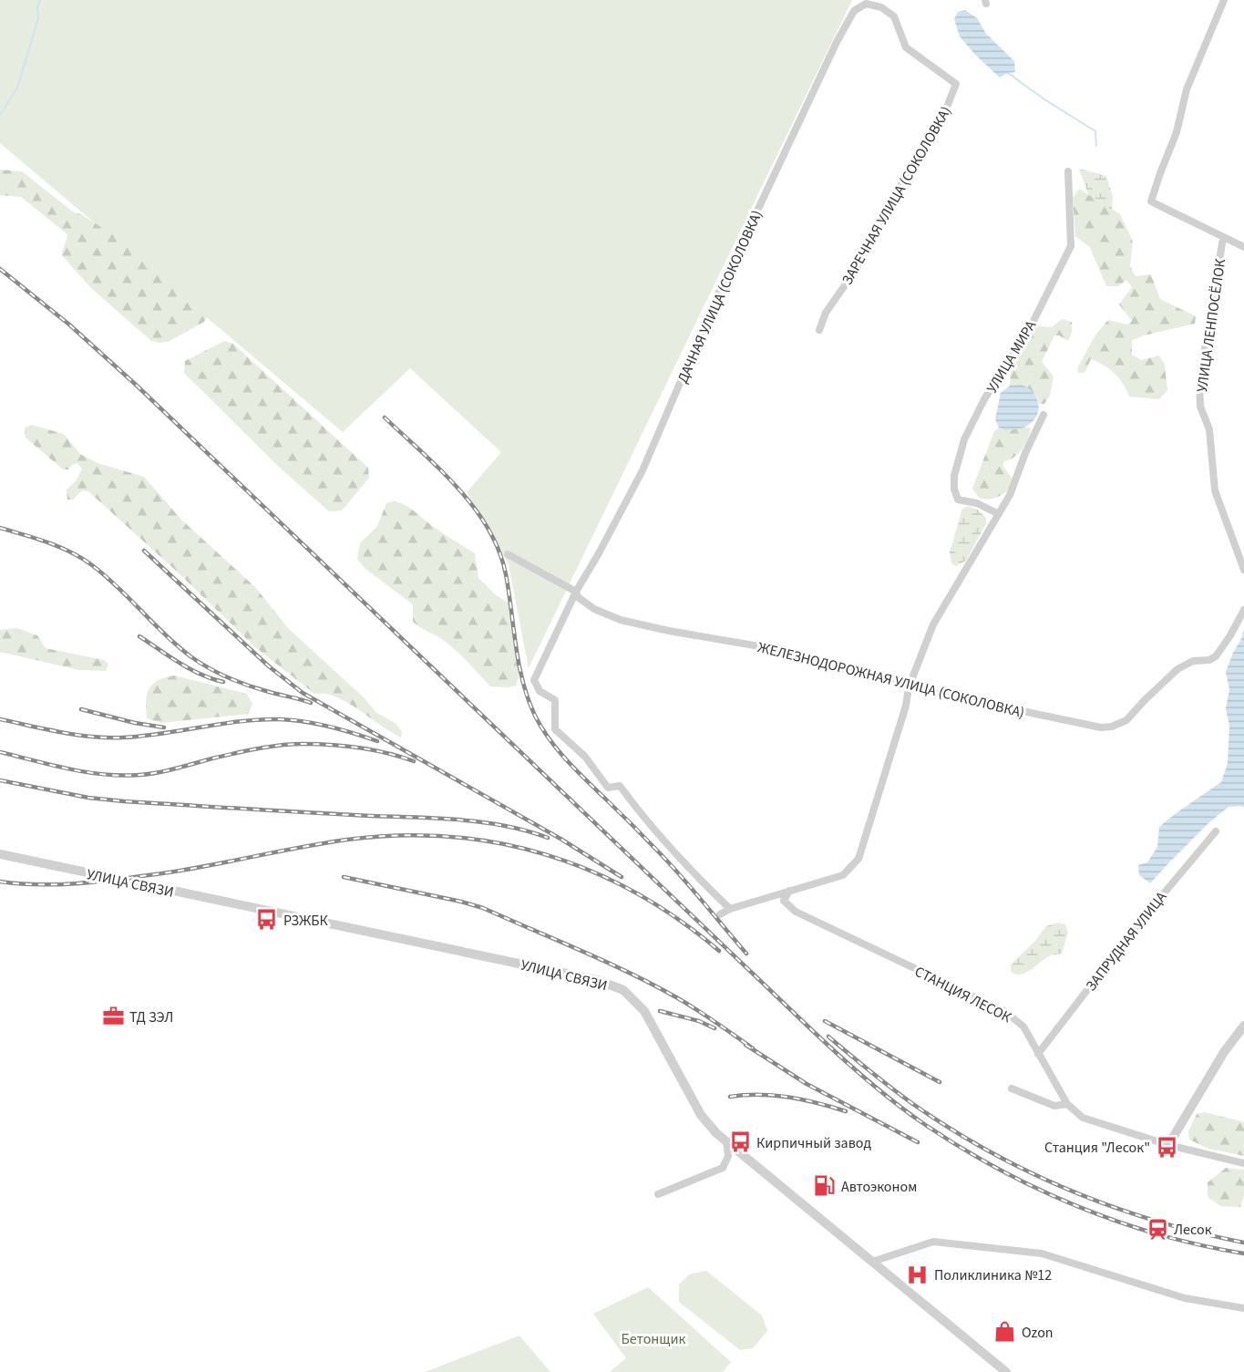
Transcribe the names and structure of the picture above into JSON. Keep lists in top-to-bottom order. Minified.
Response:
{"streets":{"street":["ЗАРЕЧНАЯ УЛИЦА (СОКОЛОВКА)","ДАЧНАЯ УЛИЦА (СОКОЛОВКА)","УЛИЦА ЛЕНПОСЁЛОК","УЛИЦА МИРА","ЖЕЛЕЗНОДОРОЖНАЯ УЛИЦА (СОКОЛОВКА)","УЛИЦА СВЯЗИ","ЗАПРУДНАЯ УЛИЦА","СТАНЦИЯ ЛЕСОК"]},"crossings":[["ЗАРЕЧНАЯ УЛИЦА (СОКОЛОВКА)","ДАЧНАЯ УЛИЦА (СОКОЛОВКА)"],["ДАЧНАЯ УЛИЦА (СОКОЛОВКА)","ЖЕЛЕЗНОДОРОЖНАЯ УЛИЦА (СОКОЛОВКА)"],["ЗАПРУДНАЯ УЛИЦА","СТАНЦИЯ ЛЕСОК"]],"parks":["Бетонщик"],"places":{"bus stop":["РЗЖБК","Кирпичный завод","Станция \"Лесок\""],"office":["ТД ЗЭЛ"],"fuel station":["Автоэконом"],"station":["Лесок"],"hospital":["Поликлиника №12"],"shop":["Ozon"]}}
